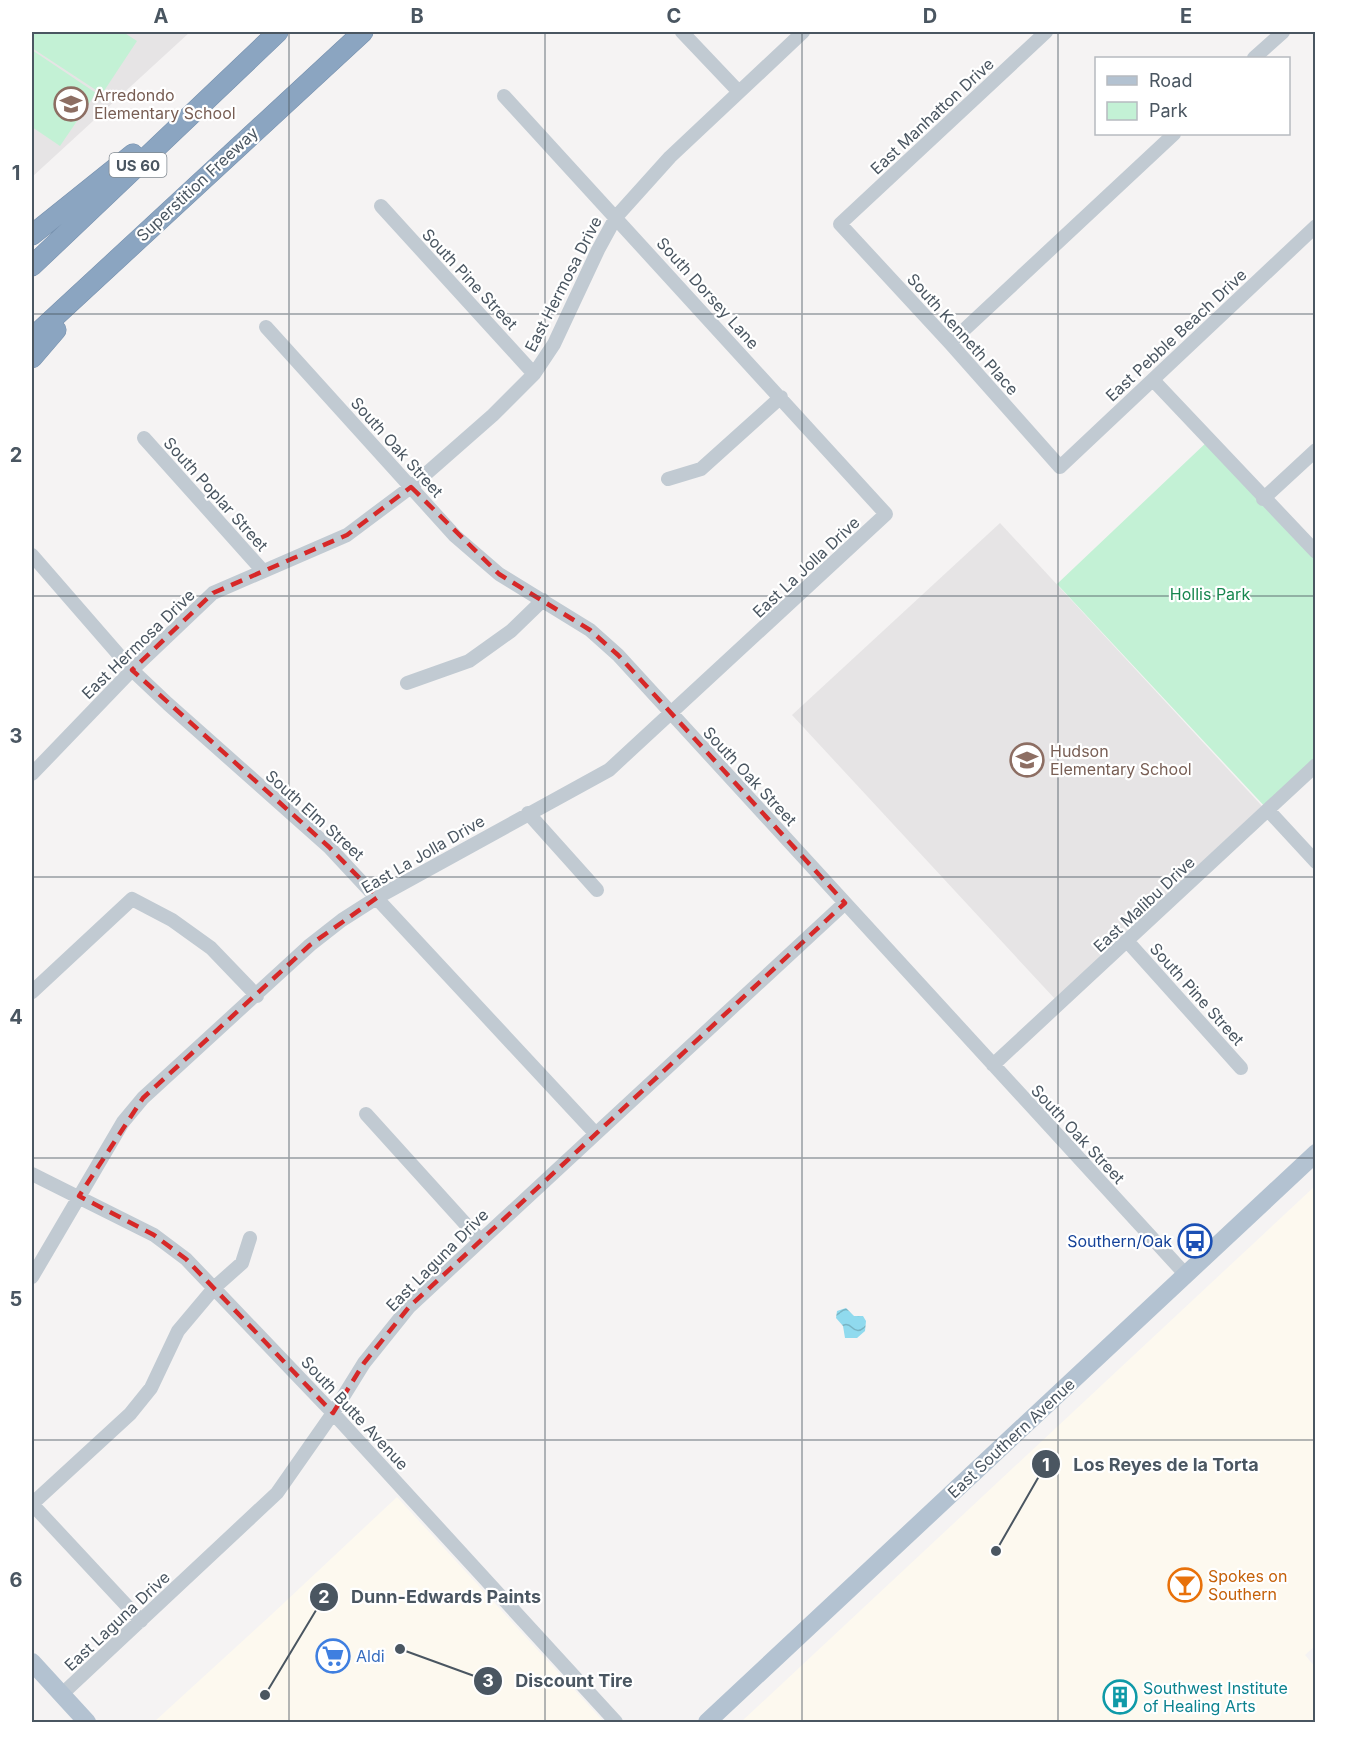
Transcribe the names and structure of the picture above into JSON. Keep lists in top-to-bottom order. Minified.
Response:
{"streets":{"highway":["US 60","Superstition Freeway"],"main road":["East Southern Avenue"],"street":["East Manhatton Drive","South Pine Street","East Hermosa Drive","South Dorsey Lane","South Kenneth Place","East Pebble Beach Drive","South Oak Street","South Poplar Street","East La Jolla Drive","South Elm Street","East Malibu Drive","East Laguna Drive","South Butte Avenue"]},"crossings":[["East Manhatton Drive","South Kenneth Place"],["South Pine Street","East Hermosa Drive"],["South Pine Street","East Malibu Drive"],["East Hermosa Drive","South Dorsey Lane"],["East Hermosa Drive","South Oak Street"],["East Hermosa Drive","South Poplar Street"],["East Hermosa Drive","South Elm Street"],["South Dorsey Lane","East La Jolla Drive"],["South Kenneth Place","East Pebble Beach Drive"],["South Oak Street","East La Jolla Drive"],["South Oak Street","East Malibu Drive"],["South Oak Street","East Laguna Drive"],["South Oak Street","East Southern Avenue"],["East La Jolla Drive","South Elm Street"],["East La Jolla Drive","South Butte Avenue"],["South Elm Street","East Laguna Drive"],["East Laguna Drive","South Butte Avenue"]],"parks":["Hollis Park"],"places":{"school or university":["Arredondo Elementary School","Hudson Elementary School"],"bus stop":["Southern/Oak"],"other":["Los Reyes de la Torta","Discount Tire","Dunn-Edwards Paints"],"bar":["Spokes on Southern"],"supermarket":["Aldi"],"building":["Southwest Institute of Healing Arts"]},"legend":["Road","Park"],"grid":{"columns":["A","B","C","D","E"],"rows":["1","2","3","4","5","6"]}}
